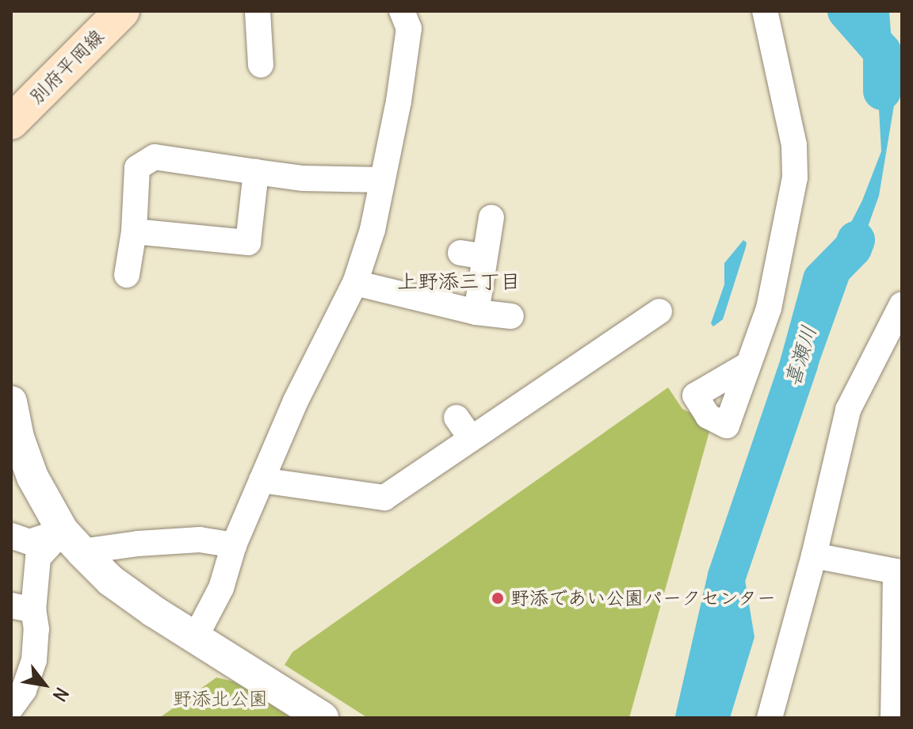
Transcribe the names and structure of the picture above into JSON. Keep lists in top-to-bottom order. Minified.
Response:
{"streets":{"main road":["別府平岡線"]},"districts":["上野添三丁目"],"water":["喜瀬川"],"parks":["野添北公園"],"places":["野添であい公園パークセンター"],"north":"bottom right"}
